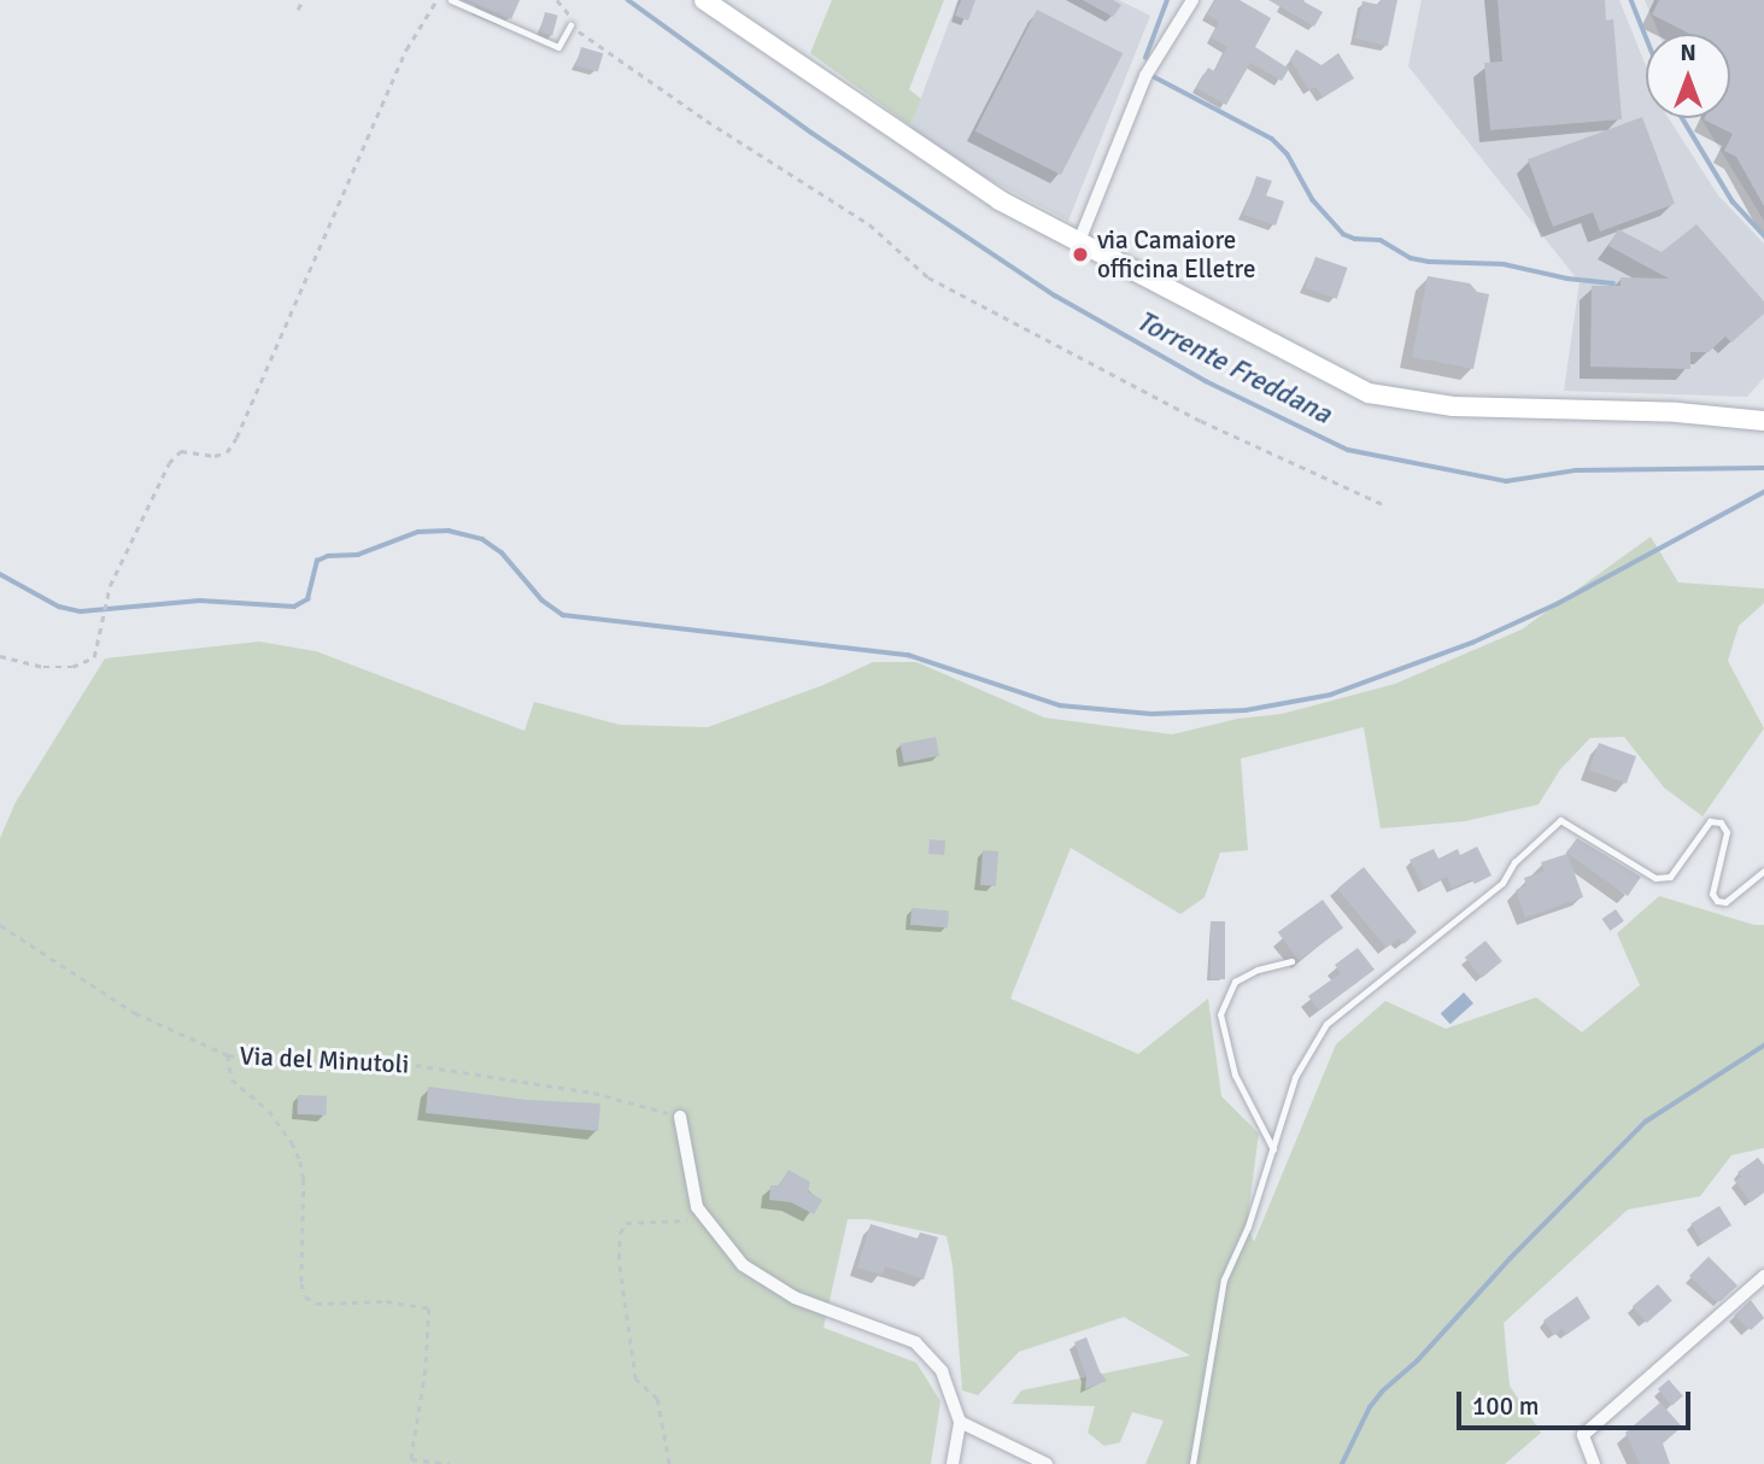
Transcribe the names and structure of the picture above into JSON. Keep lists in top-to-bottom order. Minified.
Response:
{"streets":{"path":["Via del Minutoli"]},"water":["Torrente Freddana"],"places":["via Camaiore officina Elletre"],"scale_bar":"100 m","north":"top"}
